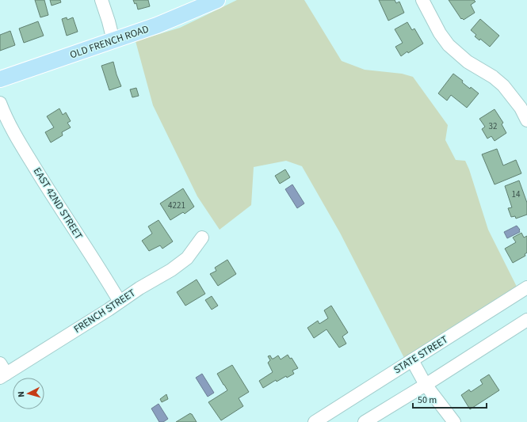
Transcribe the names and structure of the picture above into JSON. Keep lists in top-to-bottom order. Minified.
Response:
{"streets":{"main road":["OLD FRENCH ROAD"],"street":["EAST 42ND STREET","FRENCH STREET","STATE STREET"]},"crossings":[["EAST 42ND STREET","FRENCH STREET"]],"house_numbers":["32","14","4221"],"scale_bar":"50 m","north":"left"}
